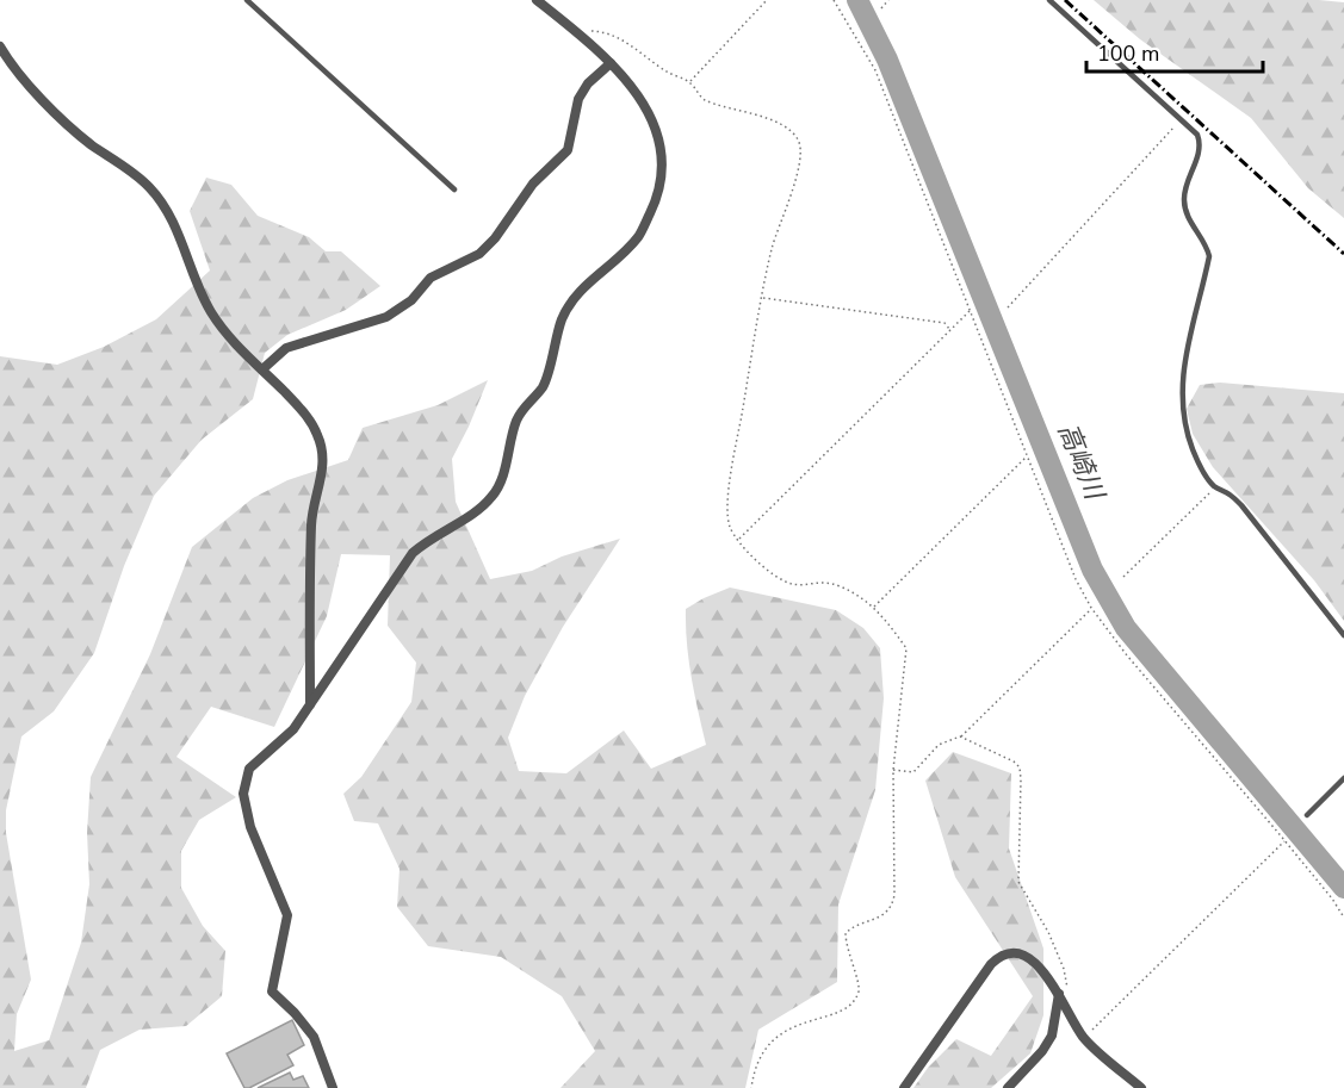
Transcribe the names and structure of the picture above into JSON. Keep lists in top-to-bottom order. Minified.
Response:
{"water":["高崎川"],"scale_bar":"100 m"}
